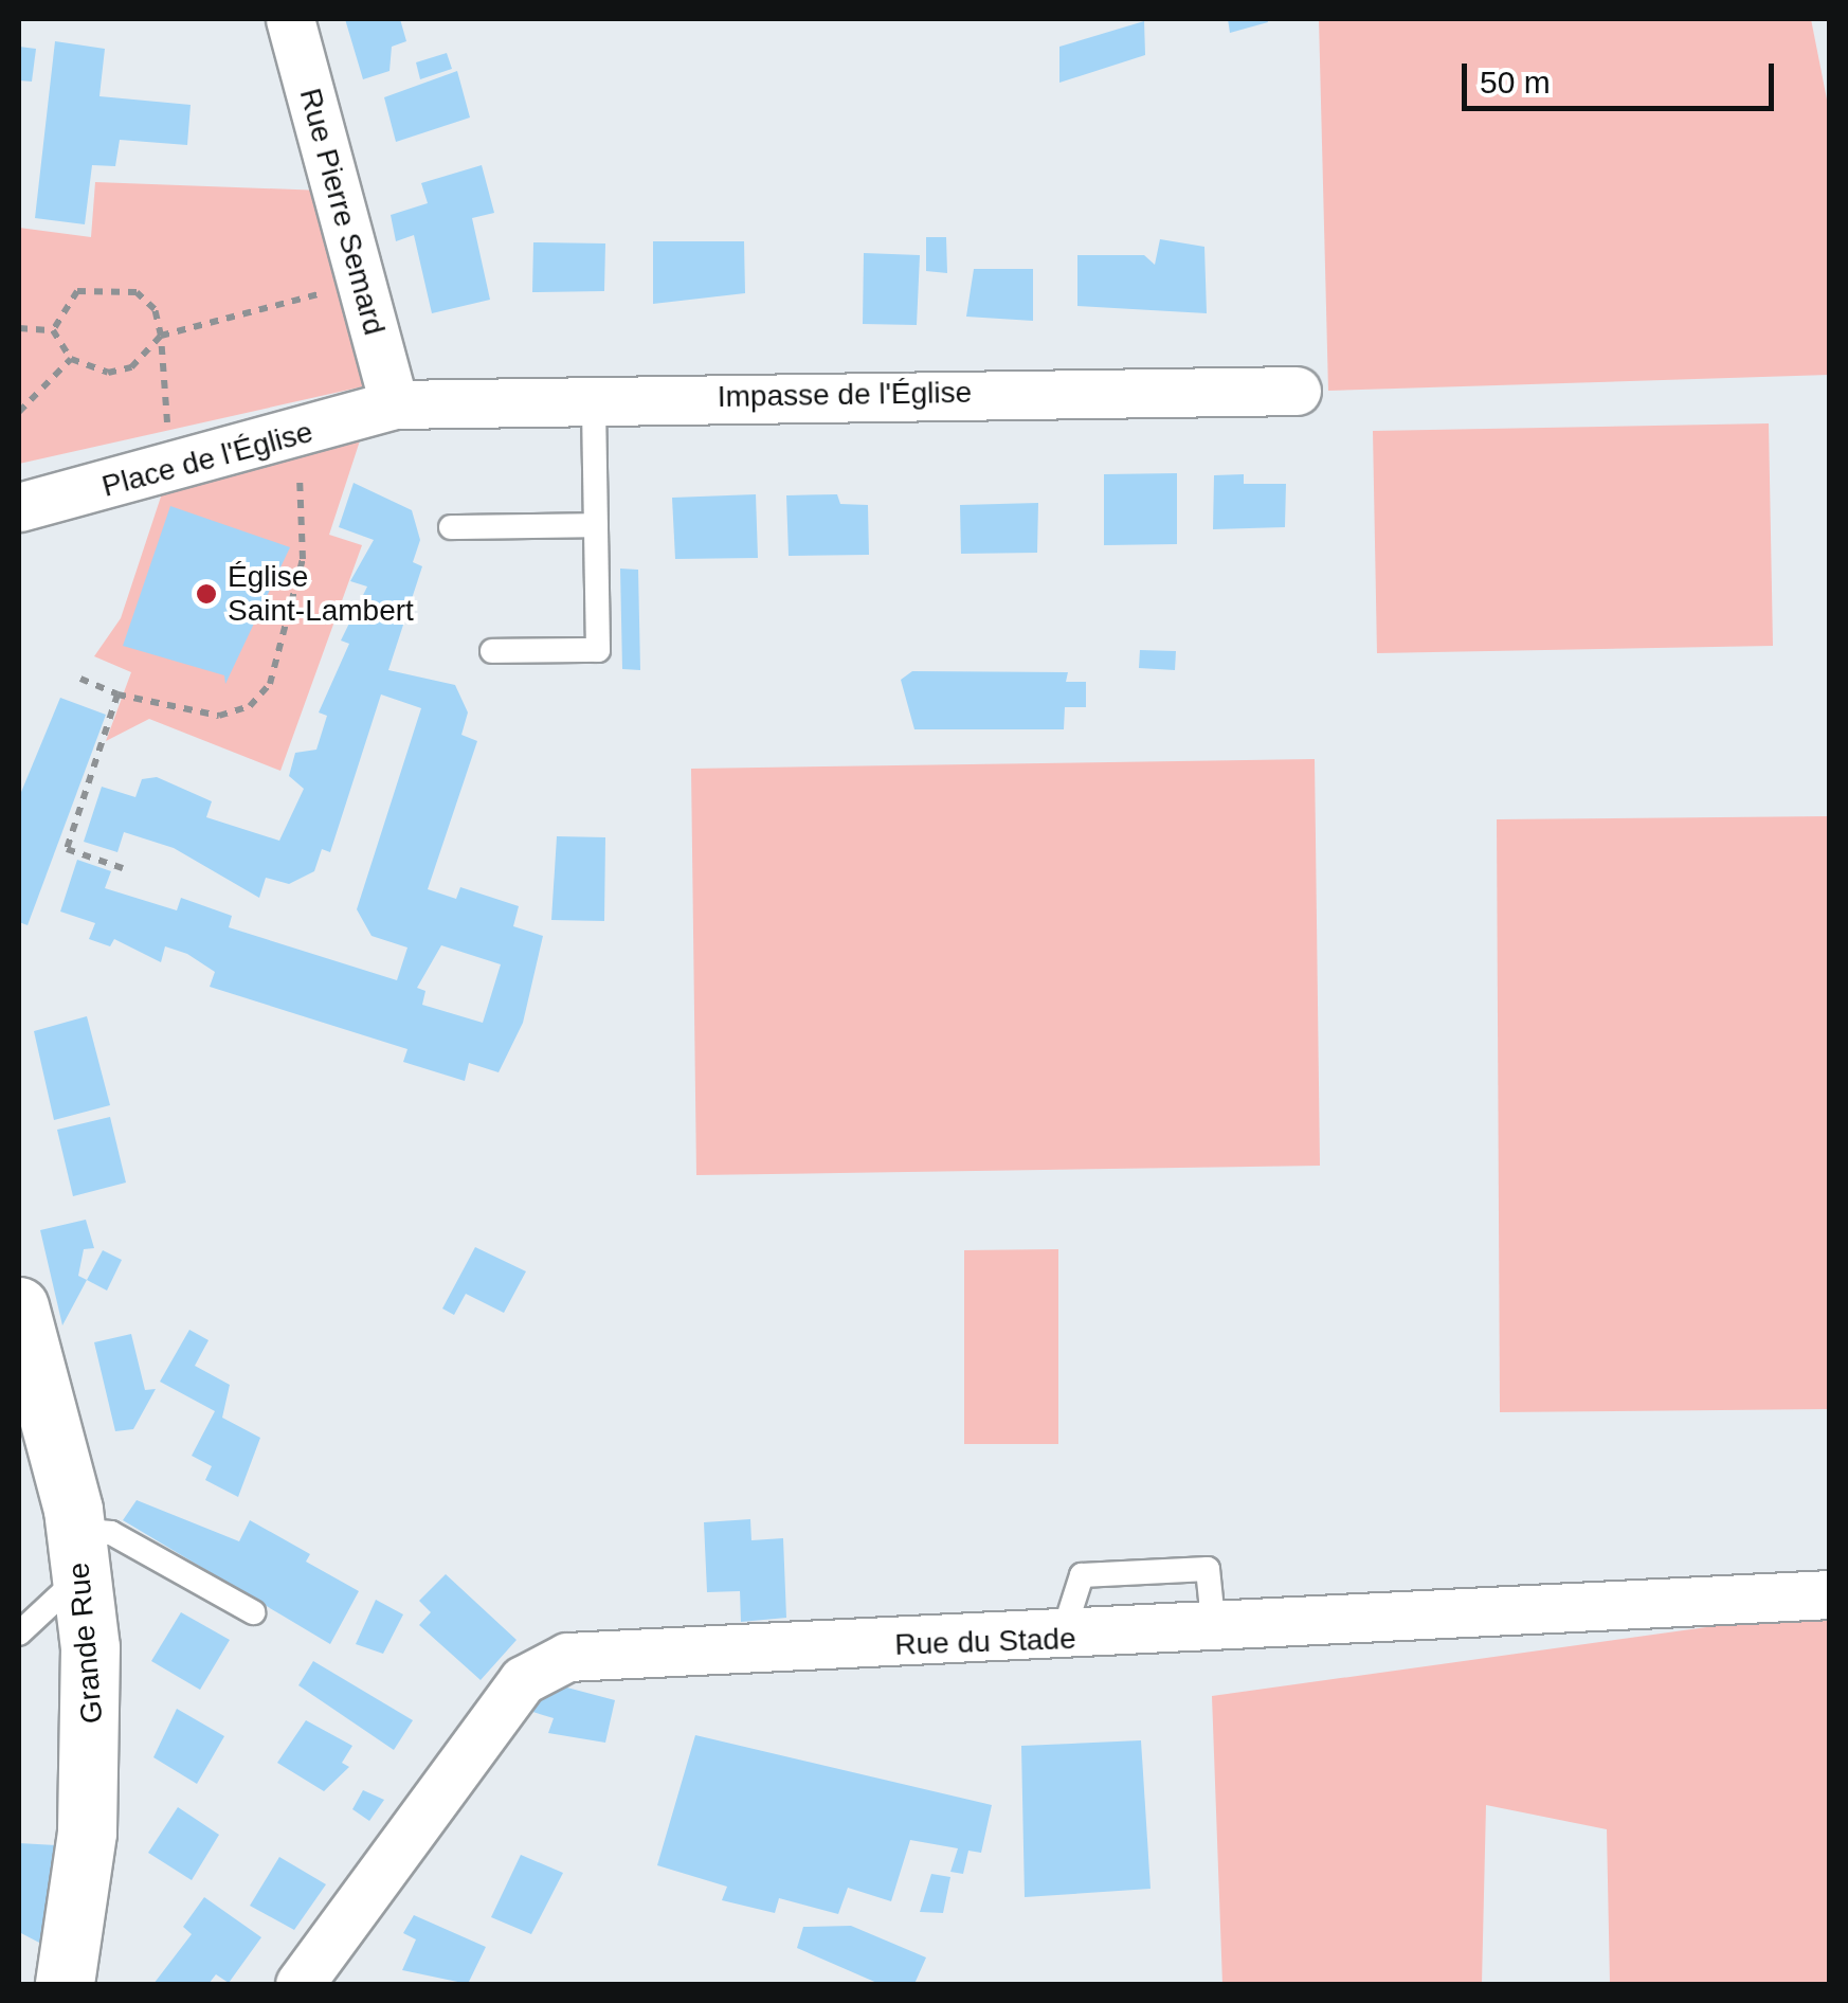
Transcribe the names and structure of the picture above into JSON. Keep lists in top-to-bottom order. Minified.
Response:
{"streets":{"main road":["Grande Rue"],"street":["Rue Pierre Semard","Impasse de l'Église","Place de l'Église","Rue du Stade"]},"crossings":[["Rue Pierre Semard","Impasse de l'Église"],["Rue Pierre Semard","Place de l'Église"],["Impasse de l'Église","Place de l'Église"]],"places":["Église Saint-Lambert"],"scale_bar":"50 m"}
